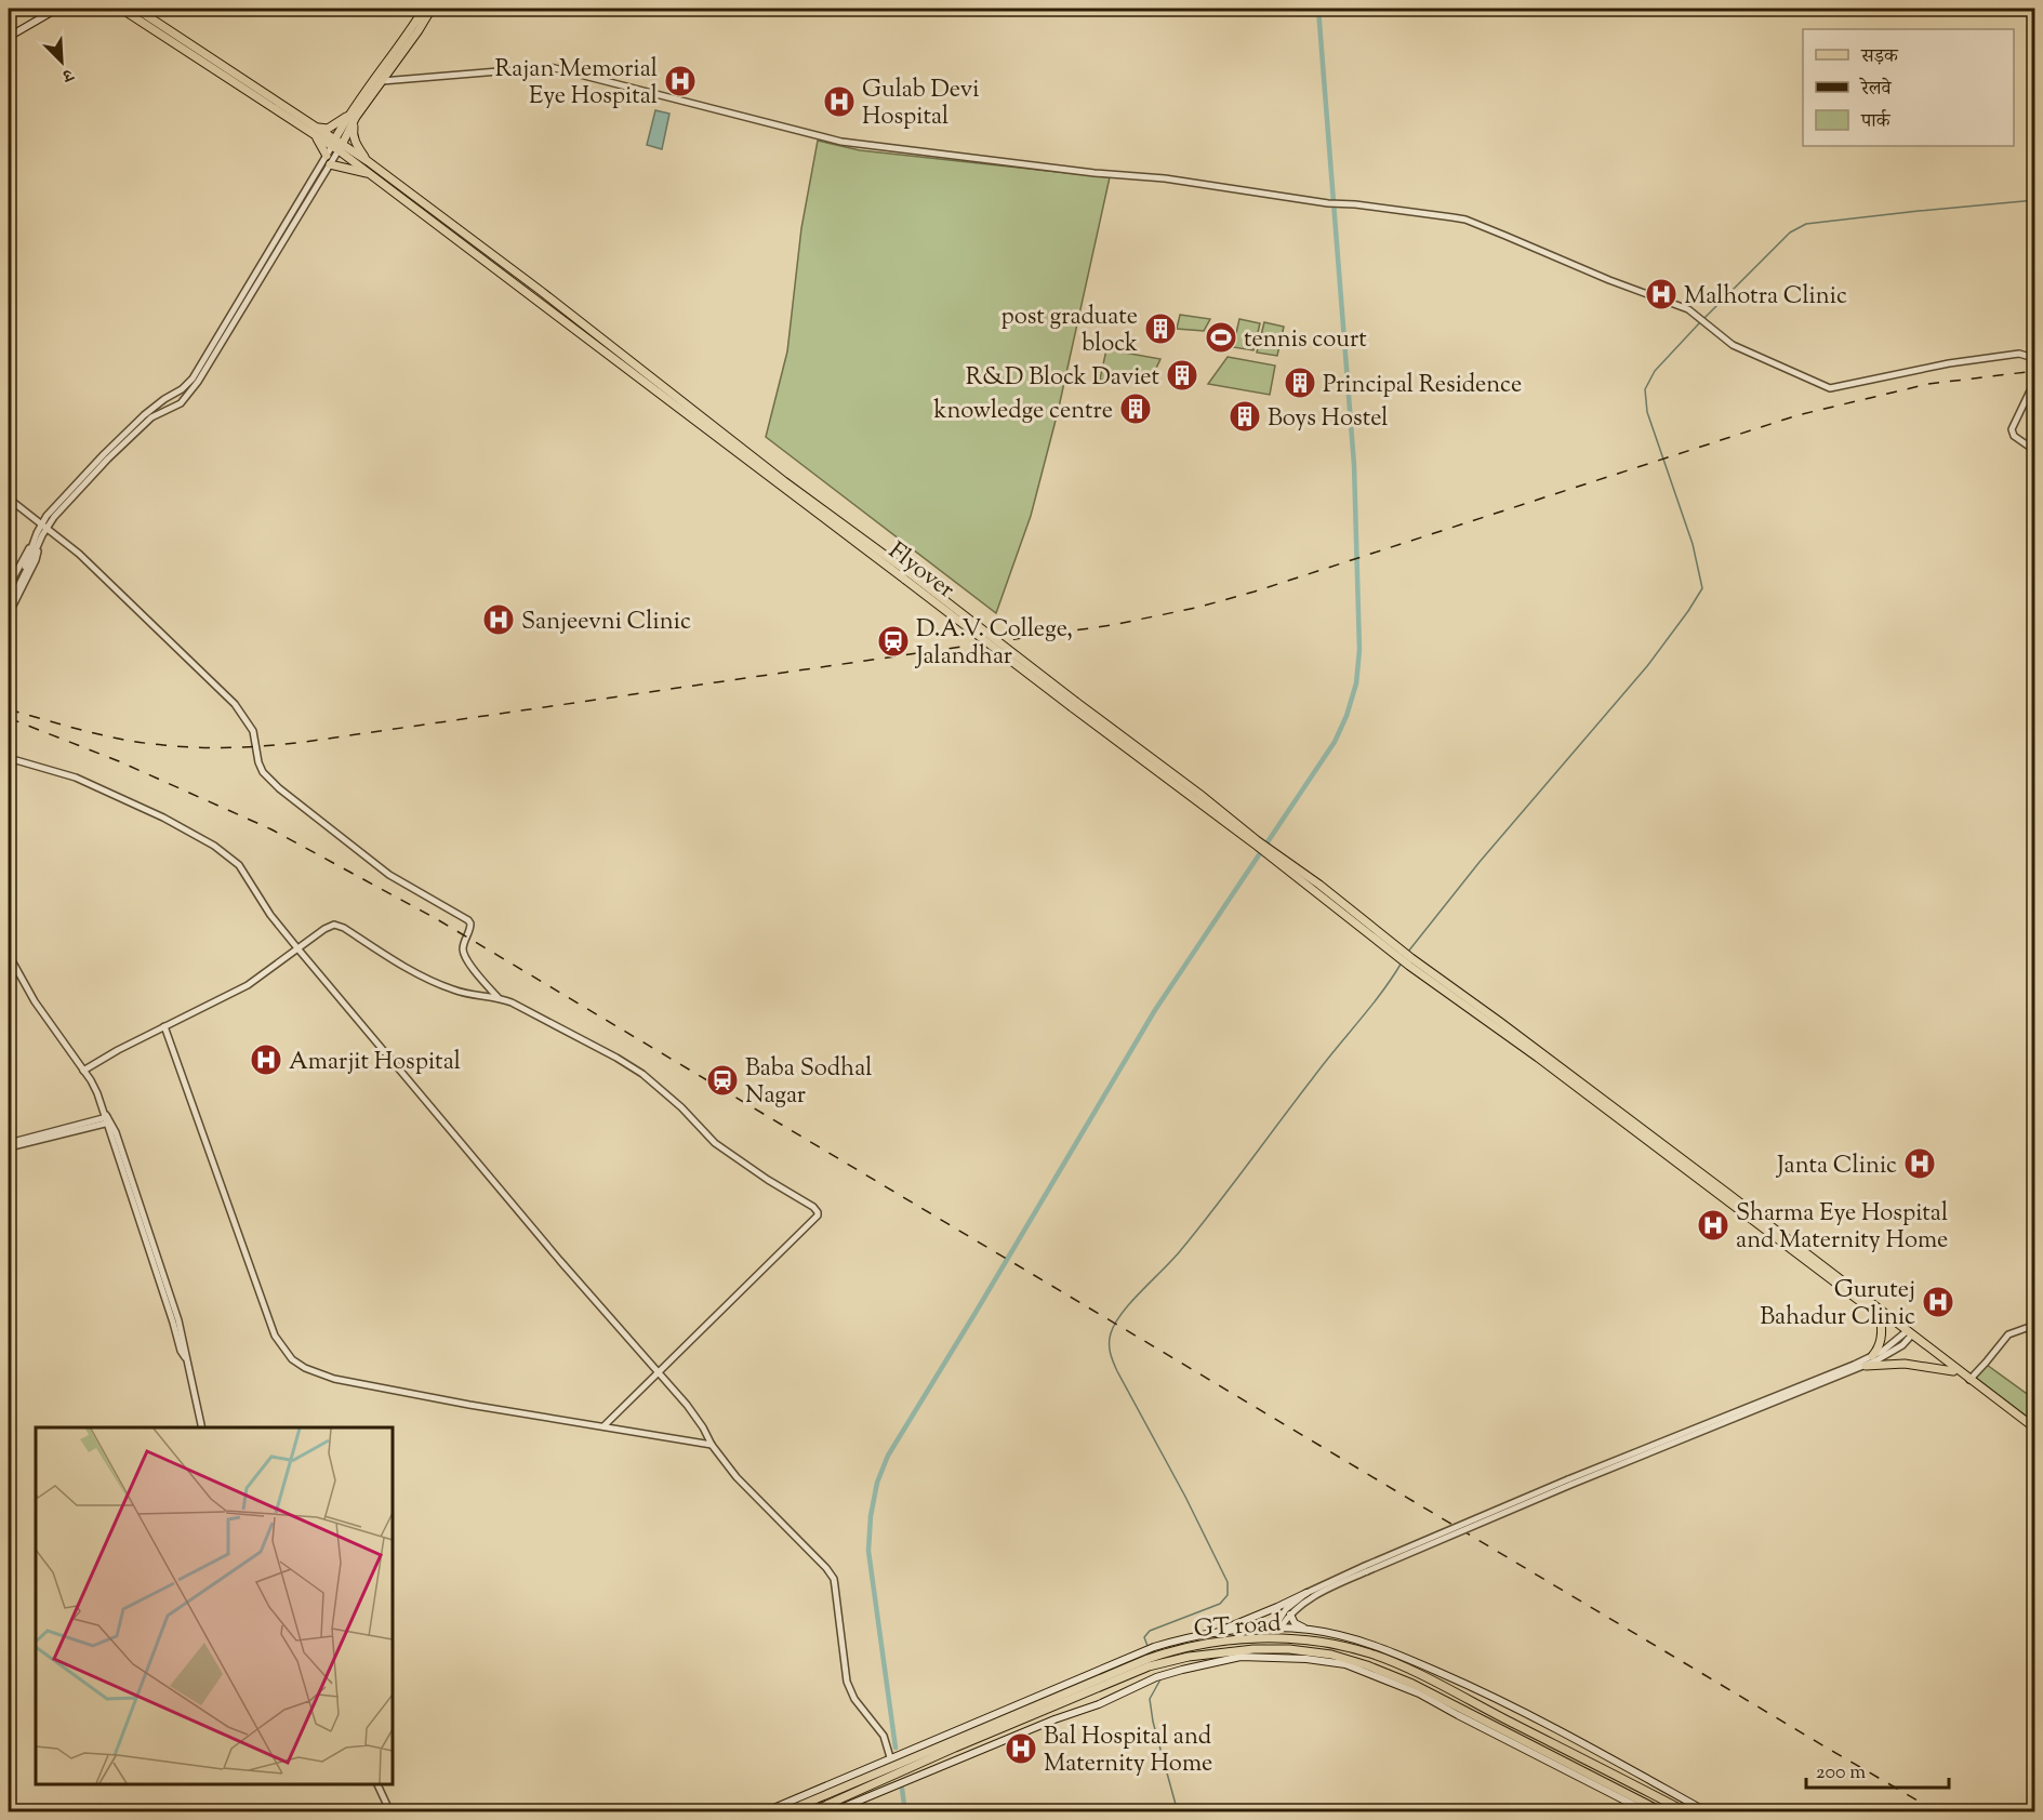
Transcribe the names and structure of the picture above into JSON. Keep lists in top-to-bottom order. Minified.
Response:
{"streets":{"main road":["Flyover","GT road"]},"places":{"hospital":["Rajan Memorial Eye Hospital","Gulab Devi Hospital","Malhotra Clinic","Sanjeevni Clinic","Amarjit Hospital","Janta Clinic","Sharma Eye Hospital and Maternity Home","Gurutej Bahadur Clinic","Bal Hospital and Maternity Home"],"building":["post graduate block","R&D Block Daviet","Principal Residence","knowledge centre","Boys Hostel"],"sports":["tennis court"],"station":["D.A.V. College, Jalandhar","Baba Sodhal Nagar"]},"legend":["सड़क","रेलवे","पार्क"],"scale_bar":"200 m","north":"bottom right"}
